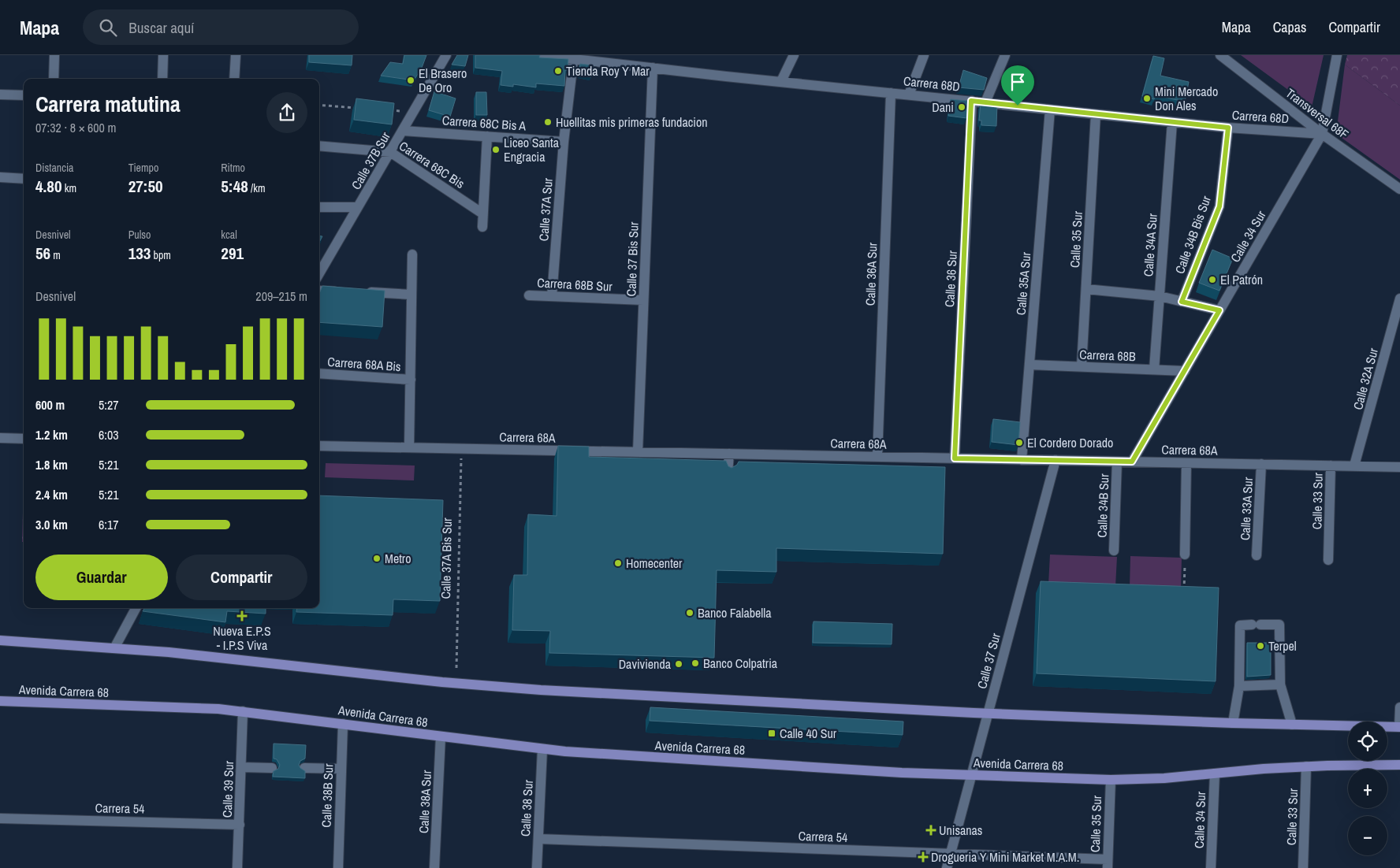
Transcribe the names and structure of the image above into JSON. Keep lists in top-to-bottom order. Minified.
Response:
{"streets":{"main road":["Avenida Carrera 68"],"street":["Carrera 68D","Transversal 68F","Carrera 68C Bis A","Calle 37B Sur","Carrera 68C Bis","Calle 37A Sur","Calle 34B Bis Sur","Calle 34 Sur","Calle 35 Sur","Calle 34A Sur","Calle 37 Bis Sur","Calle 36A Sur","Calle 36 Sur","Calle 35A Sur","Carrera 68B Sur","Carrera 68B","Carrera 68A Bis","Calle 32A Sur","Carrera 68A","Calle 33 Sur","Calle 34B Sur","Calle 33A Sur","Calle 37 Sur","Calle 39 Sur","Calle 38B Sur","Calle 38A Sur","Carrera 54","Calle 38 Sur"],"path":["Calle 37A Bis Sur"]},"crossings":[["Carrera 68D","Transversal 68F"],["Carrera 68D","Calle 37A Sur"],["Carrera 68D","Calle 34B Bis Sur"],["Carrera 68D","Calle 34 Sur"],["Carrera 68D","Calle 35 Sur"],["Carrera 68D","Calle 34A Sur"],["Carrera 68D","Calle 37 Bis Sur"],["Carrera 68D","Calle 36A Sur"],["Carrera 68D","Calle 36 Sur"],["Carrera 68D","Calle 35A Sur"],["Transversal 68F","Calle 34 Sur"],["Carrera 68C Bis A","Calle 37B Sur"],["Carrera 68C Bis A","Calle 37A Sur"],["Calle 37B Sur","Carrera 68C Bis"],["Calle 37A Sur","Carrera 68B Sur"],["Calle 34 Sur","Carrera 68B"],["Calle 34 Sur","Carrera 68A"],["Calle 34 Sur","Avenida Carrera 68"],["Calle 35 Sur","Carrera 68B"],["Calle 35 Sur","Avenida Carrera 68"],["Calle 35 Sur","Carrera 54"],["Calle 34A Sur","Carrera 68B"],["Calle 37 Bis Sur","Carrera 68B Sur"],["Calle 37 Bis Sur","Carrera 68A"],["Calle 36A Sur","Carrera 68A"],["Calle 36 Sur","Carrera 68A"],["Calle 35A Sur","Carrera 68B"],["Calle 35A Sur","Carrera 68A"],["Calle 32A Sur","Carrera 68A"],["Carrera 68A","Calle 33 Sur"],["Carrera 68A","Calle 34B Sur"],["Carrera 68A","Calle 33A Sur"],["Carrera 68A","Calle 37A Bis Sur"],["Carrera 68A","Calle 37 Sur"],["Calle 33 Sur","Avenida Carrera 68"],["Calle 37 Sur","Avenida Carrera 68"],["Calle 37 Sur","Carrera 54"],["Avenida Carrera 68","Calle 39 Sur"],["Avenida Carrera 68","Calle 38B Sur"],["Avenida Carrera 68","Calle 38A Sur"],["Avenida Carrera 68","Calle 38 Sur"],["Calle 39 Sur","Carrera 54"],["Carrera 54","Calle 38 Sur"]],"places":{"other":["Tienda Roy Y Mar","El Brasero De Oro","Mini Mercado Don Ales","Dani","Huellitas mis primeras fundacion","Liceo Santa Engracia","El Patrón","El Cordero Dorado","Metro","Homecenter","Banco Falabella","Terpel","Banco Colpatria","Davivienda"],"health":["Nueva E.P.S - I.P.S Viva","Unisanas","Drogueria Y Mini Market M.A.M."],"transit":["Calle 40 Sur"]},"page":{"header":"Mapa","search":"Buscar aquí","nav":["Mapa","Capas","Compartir"],"heading":["Carrera matutina","07:32 · 8 × 600 m"],"stats":[["Distancia","4.80 km"],["Tiempo","27:50"],["Ritmo","5:48 /km"],["Desnivel","56 m"],["Pulso","133 bpm"],["kcal","291"]],"chart":["Desnivel","209–215 m"],"list":[{"name":"600 m","note":"5:27"},{"name":"1.2 km","note":"6:03"},{"name":"1.8 km","note":"5:21"},{"name":"2.4 km","note":"5:21"},{"name":"3.0 km","note":"6:17"}],"buttons":["Guardar","Compartir"],"map_buttons":["+","−"]}}
